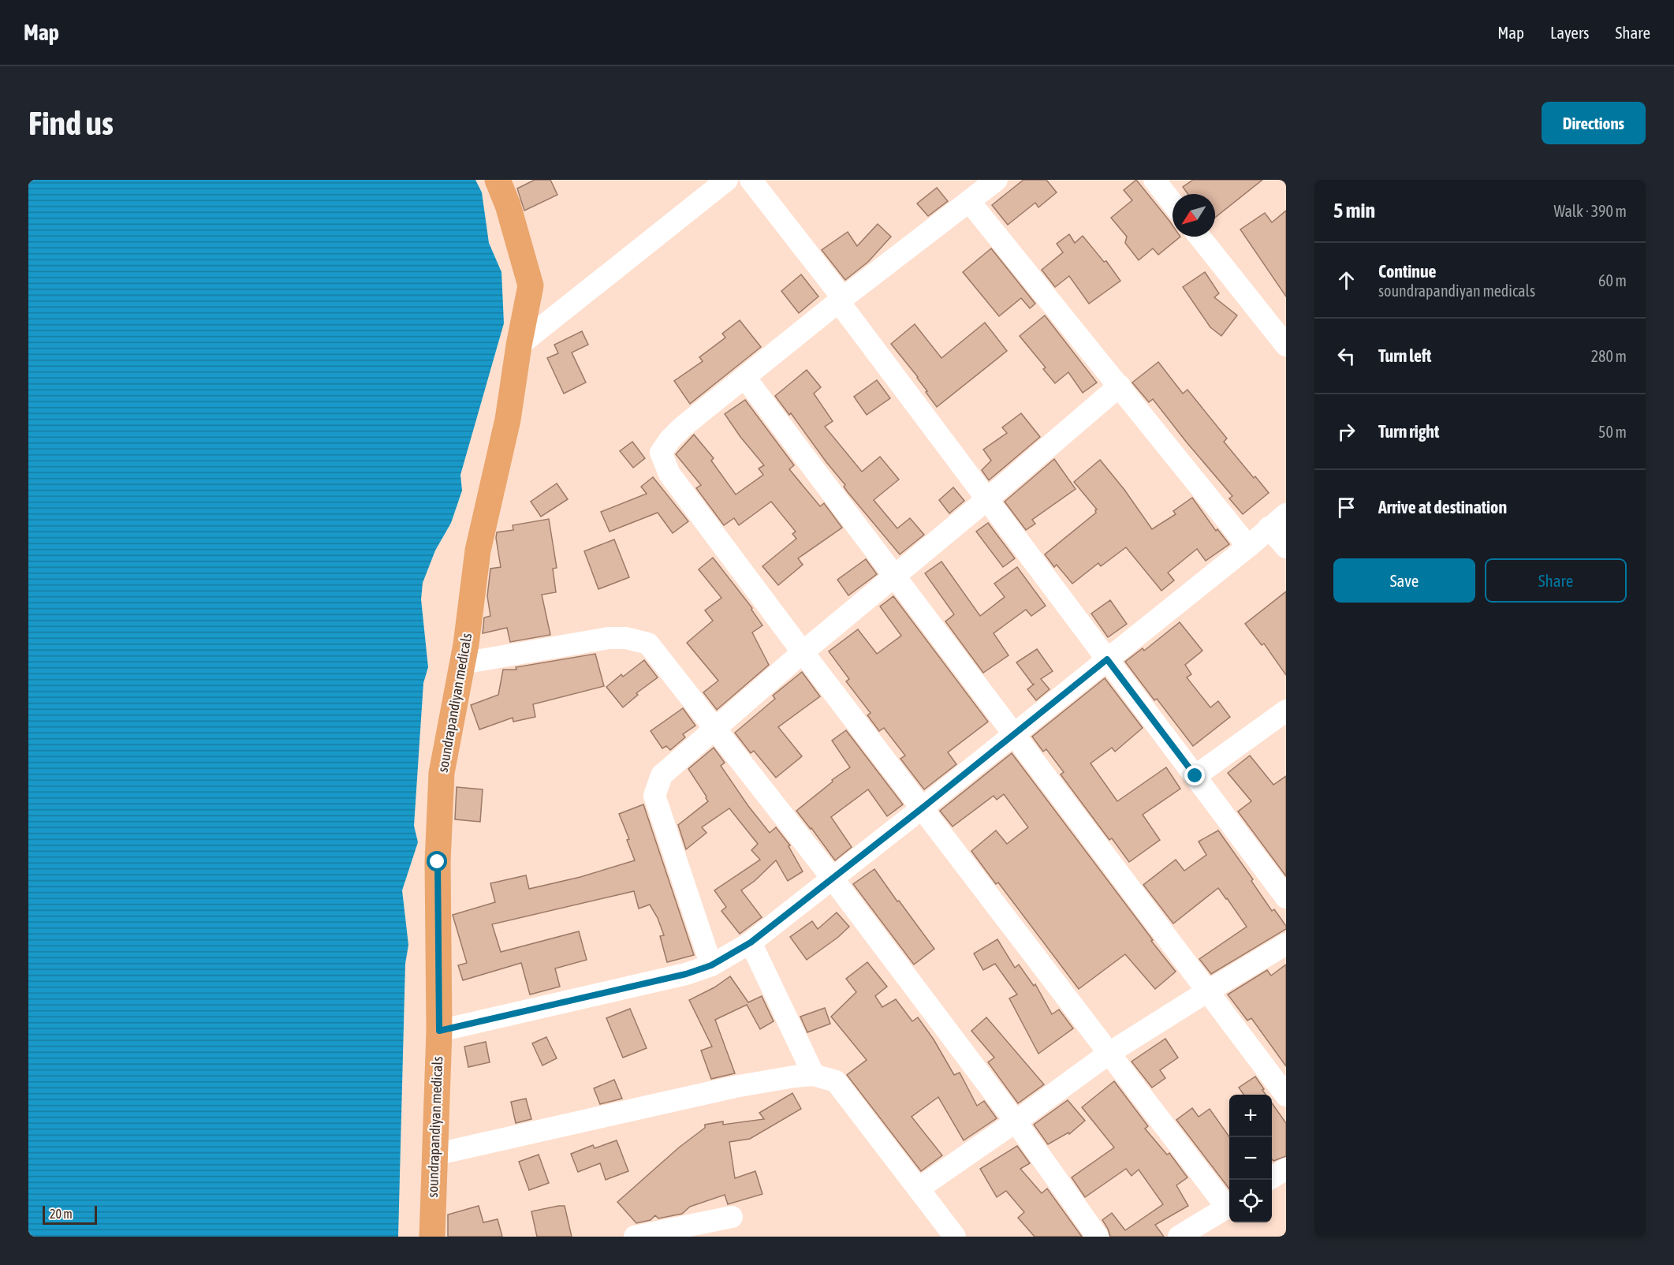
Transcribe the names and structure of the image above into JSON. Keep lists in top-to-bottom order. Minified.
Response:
{"streets":{"main road":["soundrapandiyan medicals"]},"scale_bar":"20 m","north":"bottom left","page":{"header":"Map","nav":["Map","Layers","Share"],"buttons":["Directions",["Save","Share"]],"title":"Find us","heading":["5 min","Walk · 390 m"],"list":[["Continue","soundrapandiyan medicals","60 m"],["Turn left","280 m"],["Turn right","50 m"],"Arrive at destination"],"map_buttons":["+","−"],"scale":"20 m"}}
